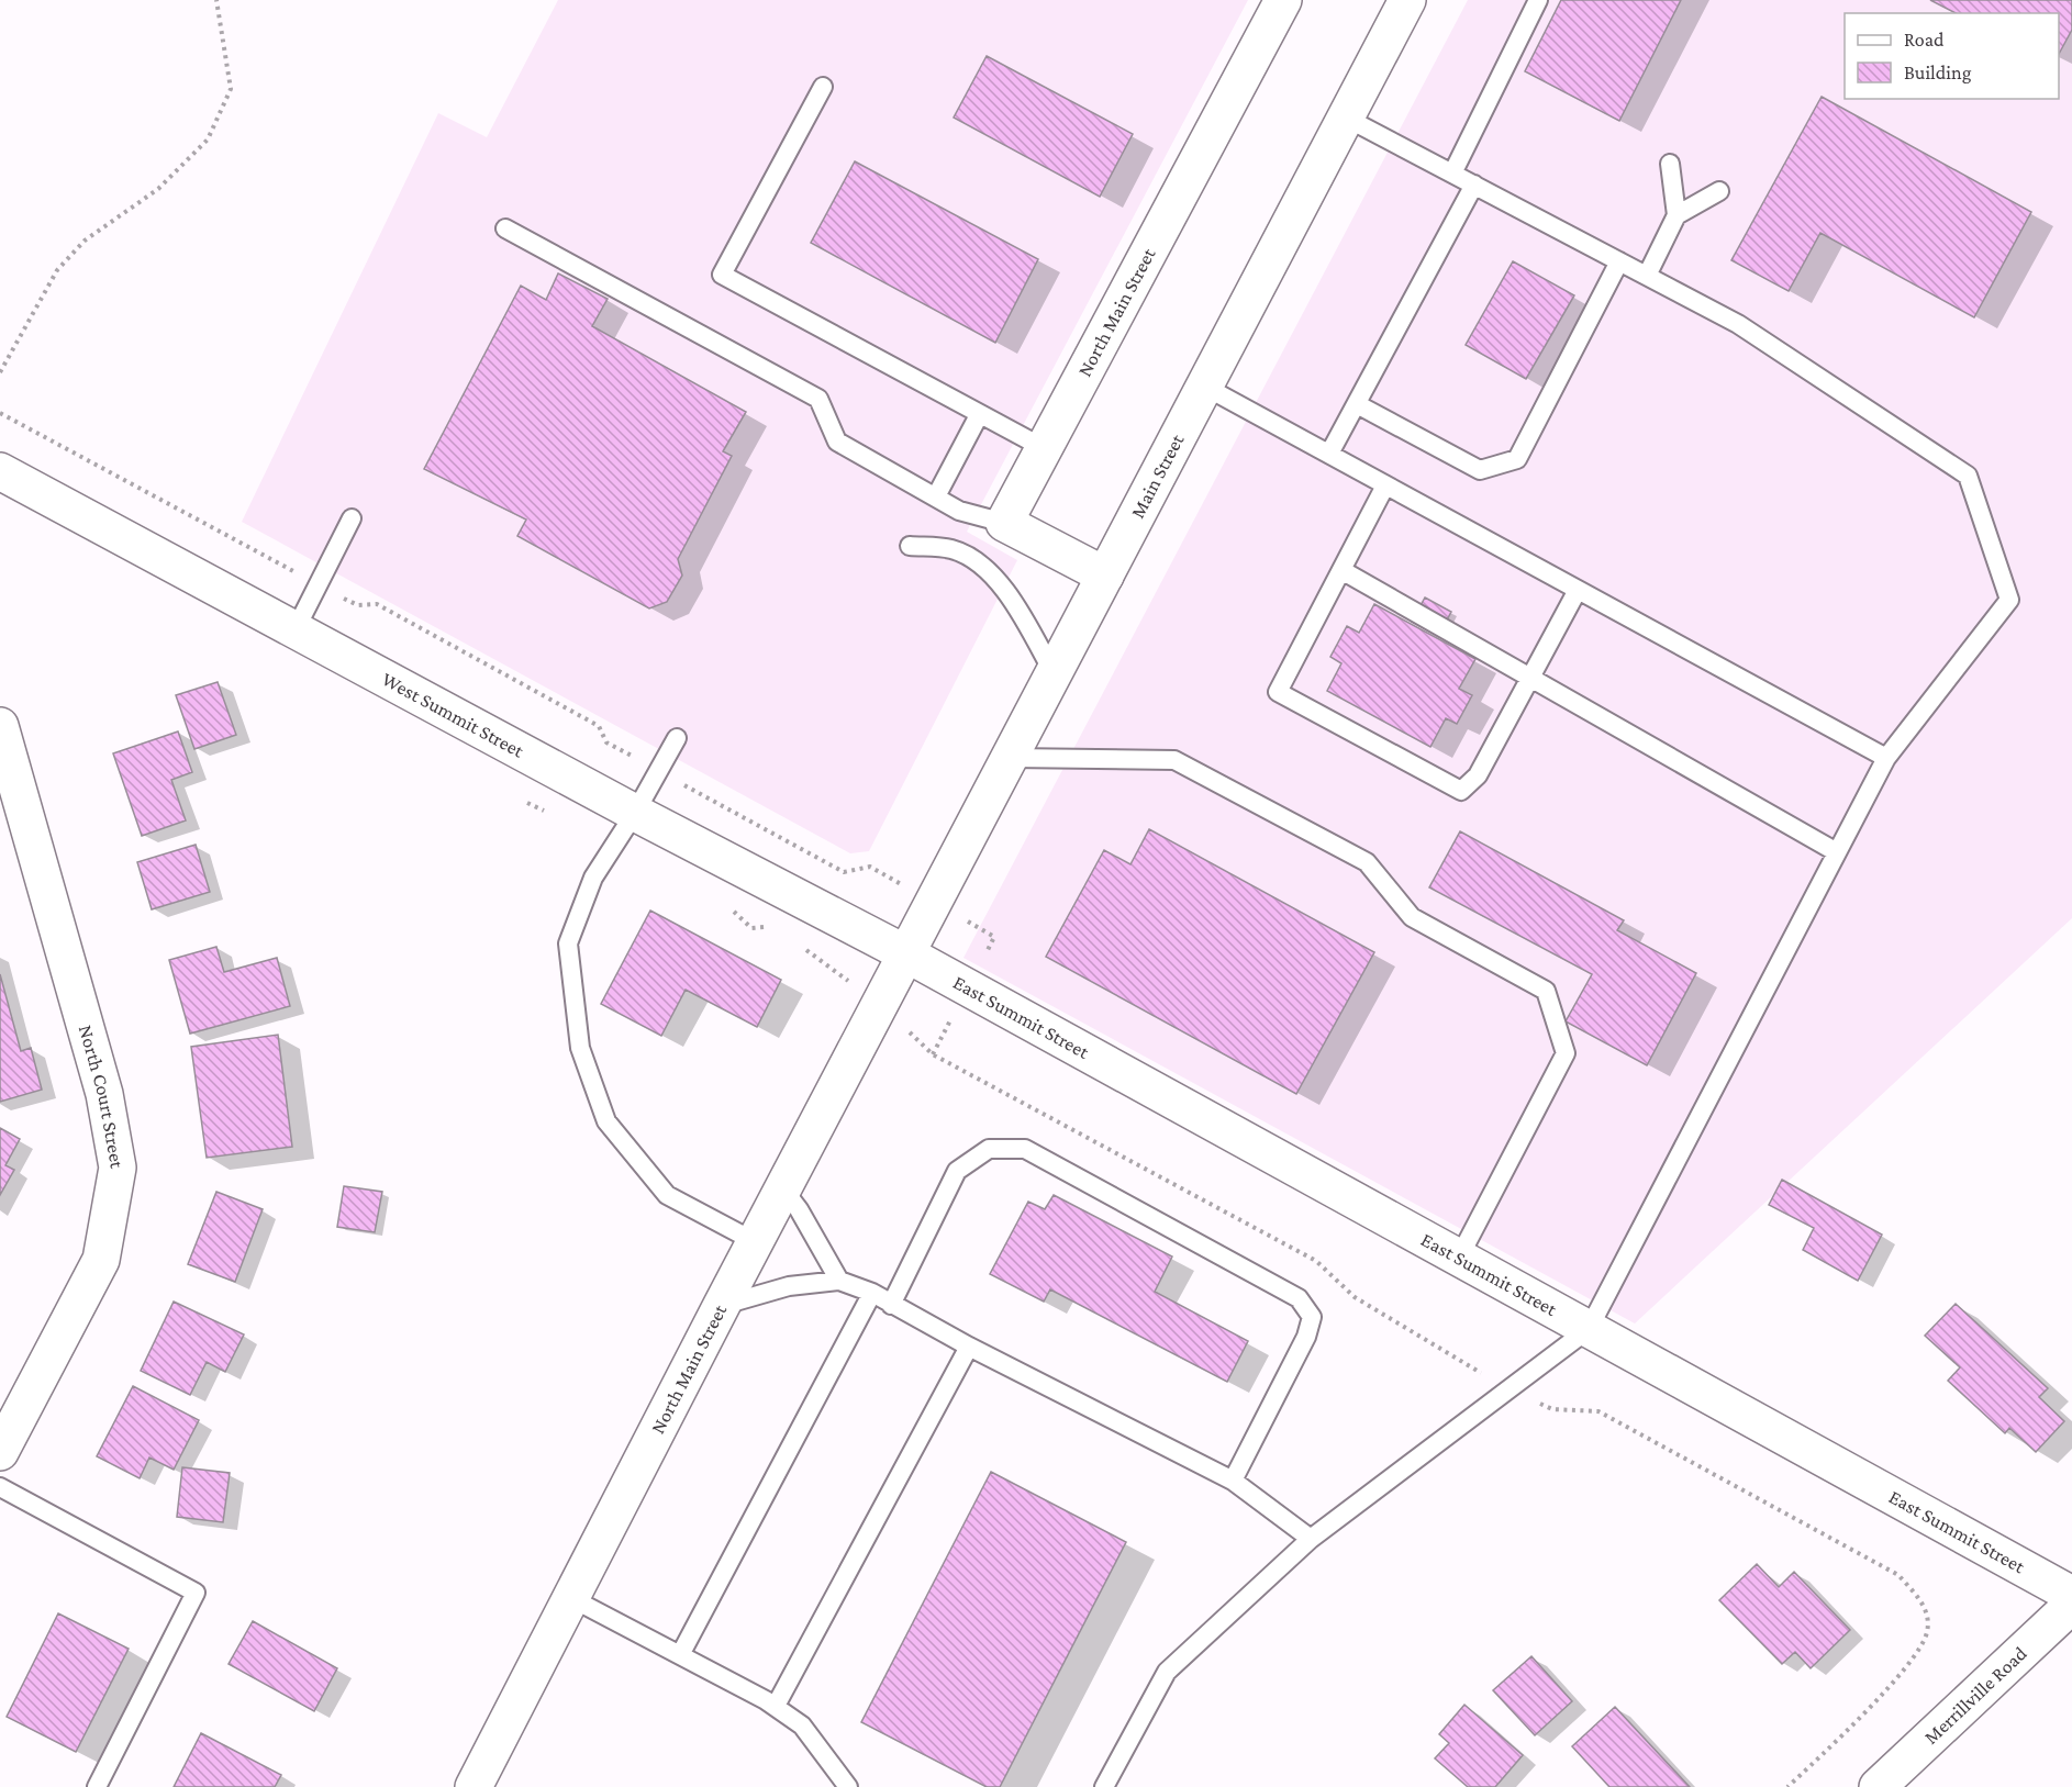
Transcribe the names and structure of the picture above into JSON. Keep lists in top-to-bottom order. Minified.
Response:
{"streets":{"street":["North Main Street","Main Street","West Summit Street","East Summit Street","North Court Street","Merrillville Road"]},"crossings":[["North Main Street","Main Street"],["North Main Street","West Summit Street"],["North Main Street","East Summit Street"],["Main Street","West Summit Street"],["Main Street","East Summit Street"],["West Summit Street","East Summit Street"]],"legend":["Road","Building"]}
